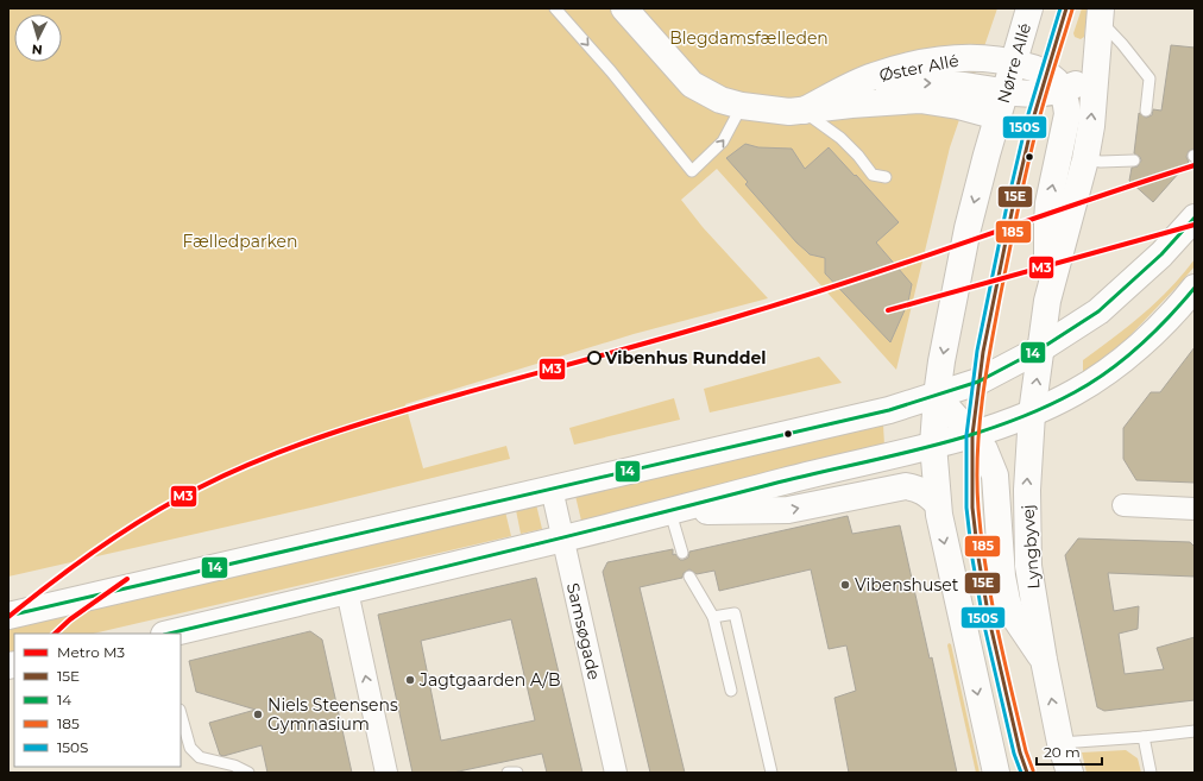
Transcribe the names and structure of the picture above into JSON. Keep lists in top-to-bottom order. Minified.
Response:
{"streets":{"street":["Nørre Allé","Øster Allé","Lyngbyvej","Samsøgade"]},"crossings":[["Nørre Allé","Øster Allé"]],"parks":["Blegdamsfælleden","Fælledparken"],"places":["Vibenhus Runddel","Vibenshuset","Jagtgaarden A/B","Niels Steensens Gymnasium"],"lines":["transit line 15E","transit line 150S","transit line 185","metro line M3","transit line 14"],"legend":["Metro M3","15E","14","185","150S"],"scale_bar":"20 m","north":"bottom"}
